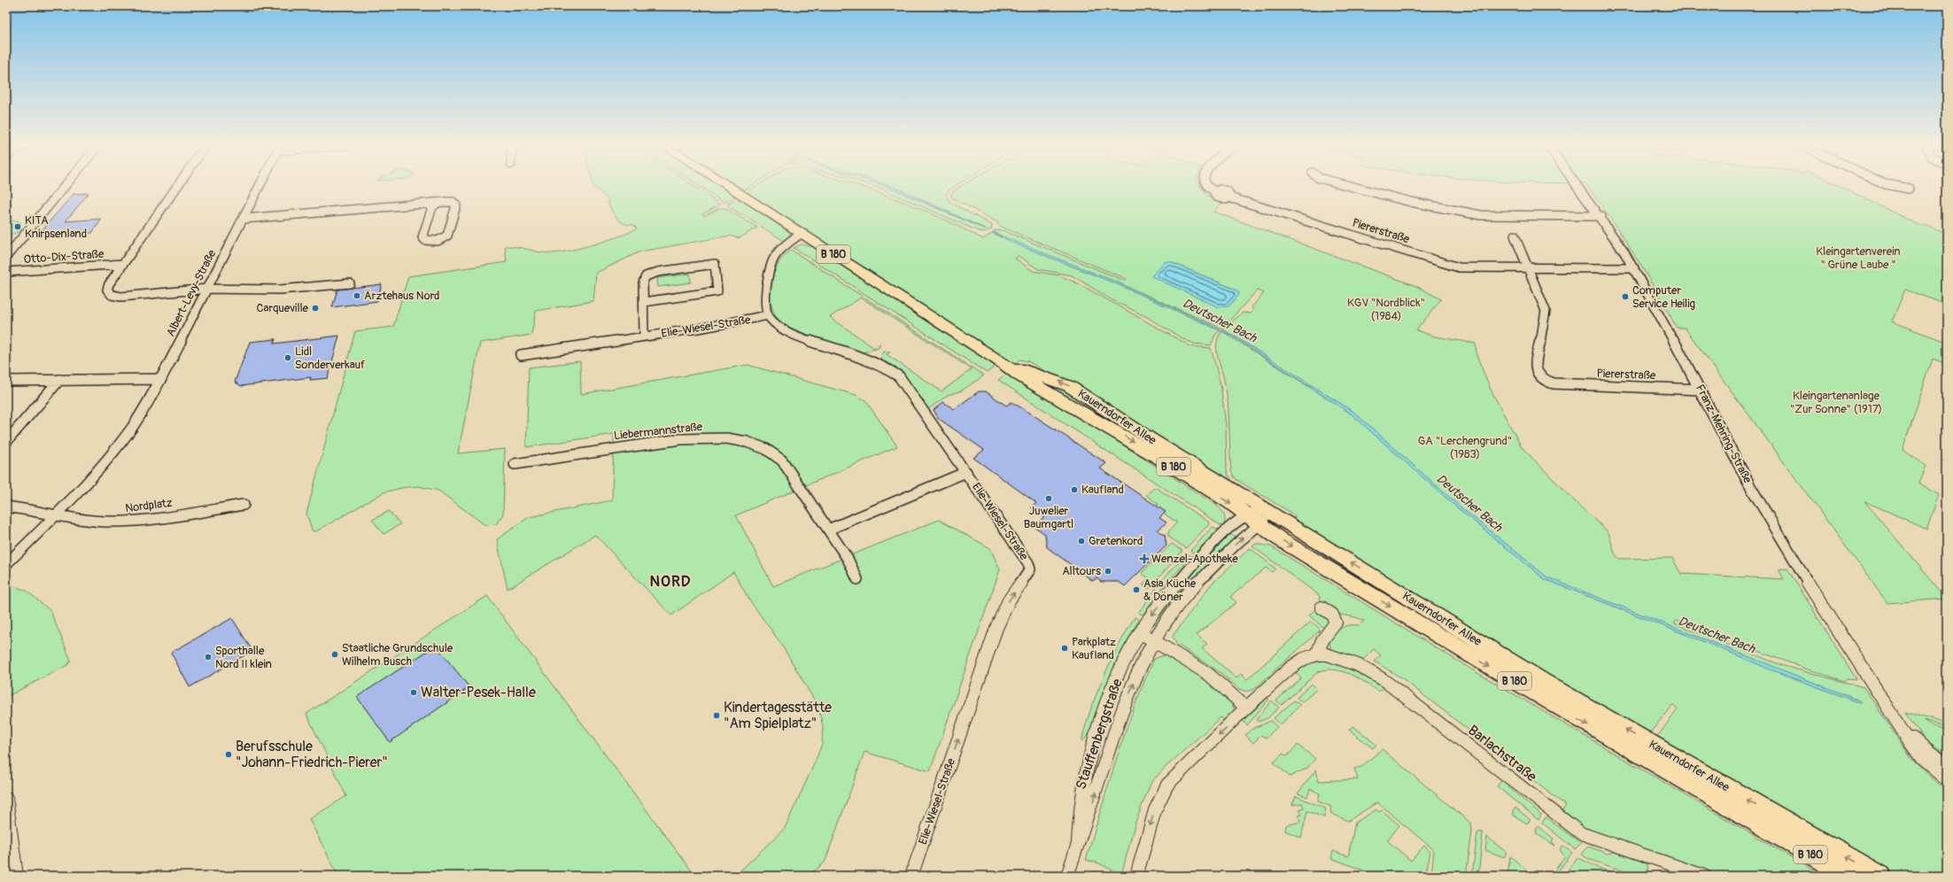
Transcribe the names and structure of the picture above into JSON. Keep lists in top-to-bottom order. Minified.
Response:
{"streets":{"main road":["B 180","Kauerndorfer Allee"],"street":["Piererstraße","Otto-Dix-Straße","Albert-Levy-Straße","Elie-Wiesel-Straße","Liebermannstraße","Franz-Mehring-Straße","Nordplatz","Stauffenbergstraße","Barlachstraße"]},"crossings":[["Piererstraße","Franz-Mehring-Straße"],["Albert-Levy-Straße","Nordplatz"],["Kauerndorfer Allee","Stauffenbergstraße"]],"districts":["NORD"],"water":["Deutscher Bach"],"parks":["Kleingartenverein \" Grüne Laube \"","KGV \"Nordblick\" (1984)","Kleingartenanlage \"Zur Sonne\" (1917)","GA \"Lerchengrund\" (1983)"],"places":{"other":["KITA Knirpsenland","Ärztehaus Nord","Computer Service Heilig","Carqueville","Lidl Sonderverkauf","Kaufland","Juwelier Baumgartl","Gretenkord","Alltours","Asia Küche & Döner","Parkplatz Kaufland","Staatliche Grundschule Wilhelm Busch","Sporthalle Nord II klein","Walter-Pesek-Halle","Kindertagesstätte \"Am Spielplatz\"","Berufsschule \"Johann-Friedrich-Pierer\""],"health":["Wenzel-Apotheke"]}}
